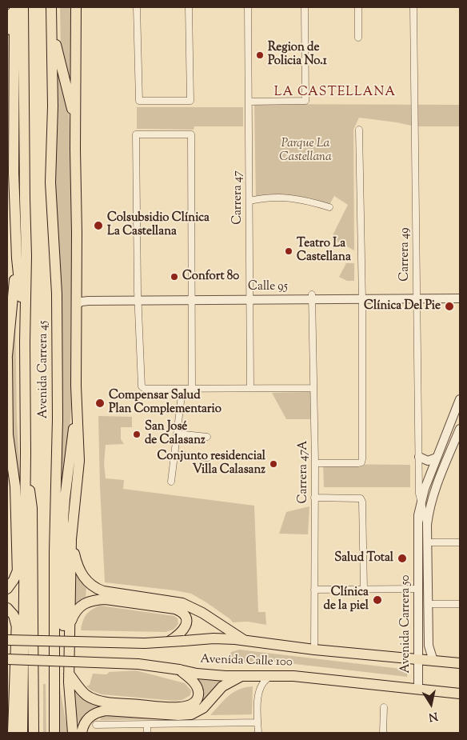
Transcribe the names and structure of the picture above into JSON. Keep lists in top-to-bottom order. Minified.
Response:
{"streets":{"main road":["Avenida Carrera 45","Avenida Calle 100"],"street":["Carrera 47","Carrera 49","Calle 95","Carrera 47A","Avenida Carrera 50"]},"crossings":[["Carrera 47","Calle 95"],["Carrera 49","Calle 95"],["Carrera 49","Avenida Carrera 50"],["Calle 95","Carrera 47A"],["Carrera 47A","Avenida Calle 100"],["Avenida Carrera 50","Avenida Calle 100"]],"districts":["LA CASTELLANA"],"parks":["Parque La Castellana"],"places":["Region de Policia No.1","Colsubsidio Clínica La Castellana","Teatro La Castellana","Confort 80","Clínica Del Pie","Compensar Salud Plan Complementario","San José de Calasanz","Conjunto residencial Villa Calasanz","Salud Total","Clínica de la piel"],"north":"bottom"}
